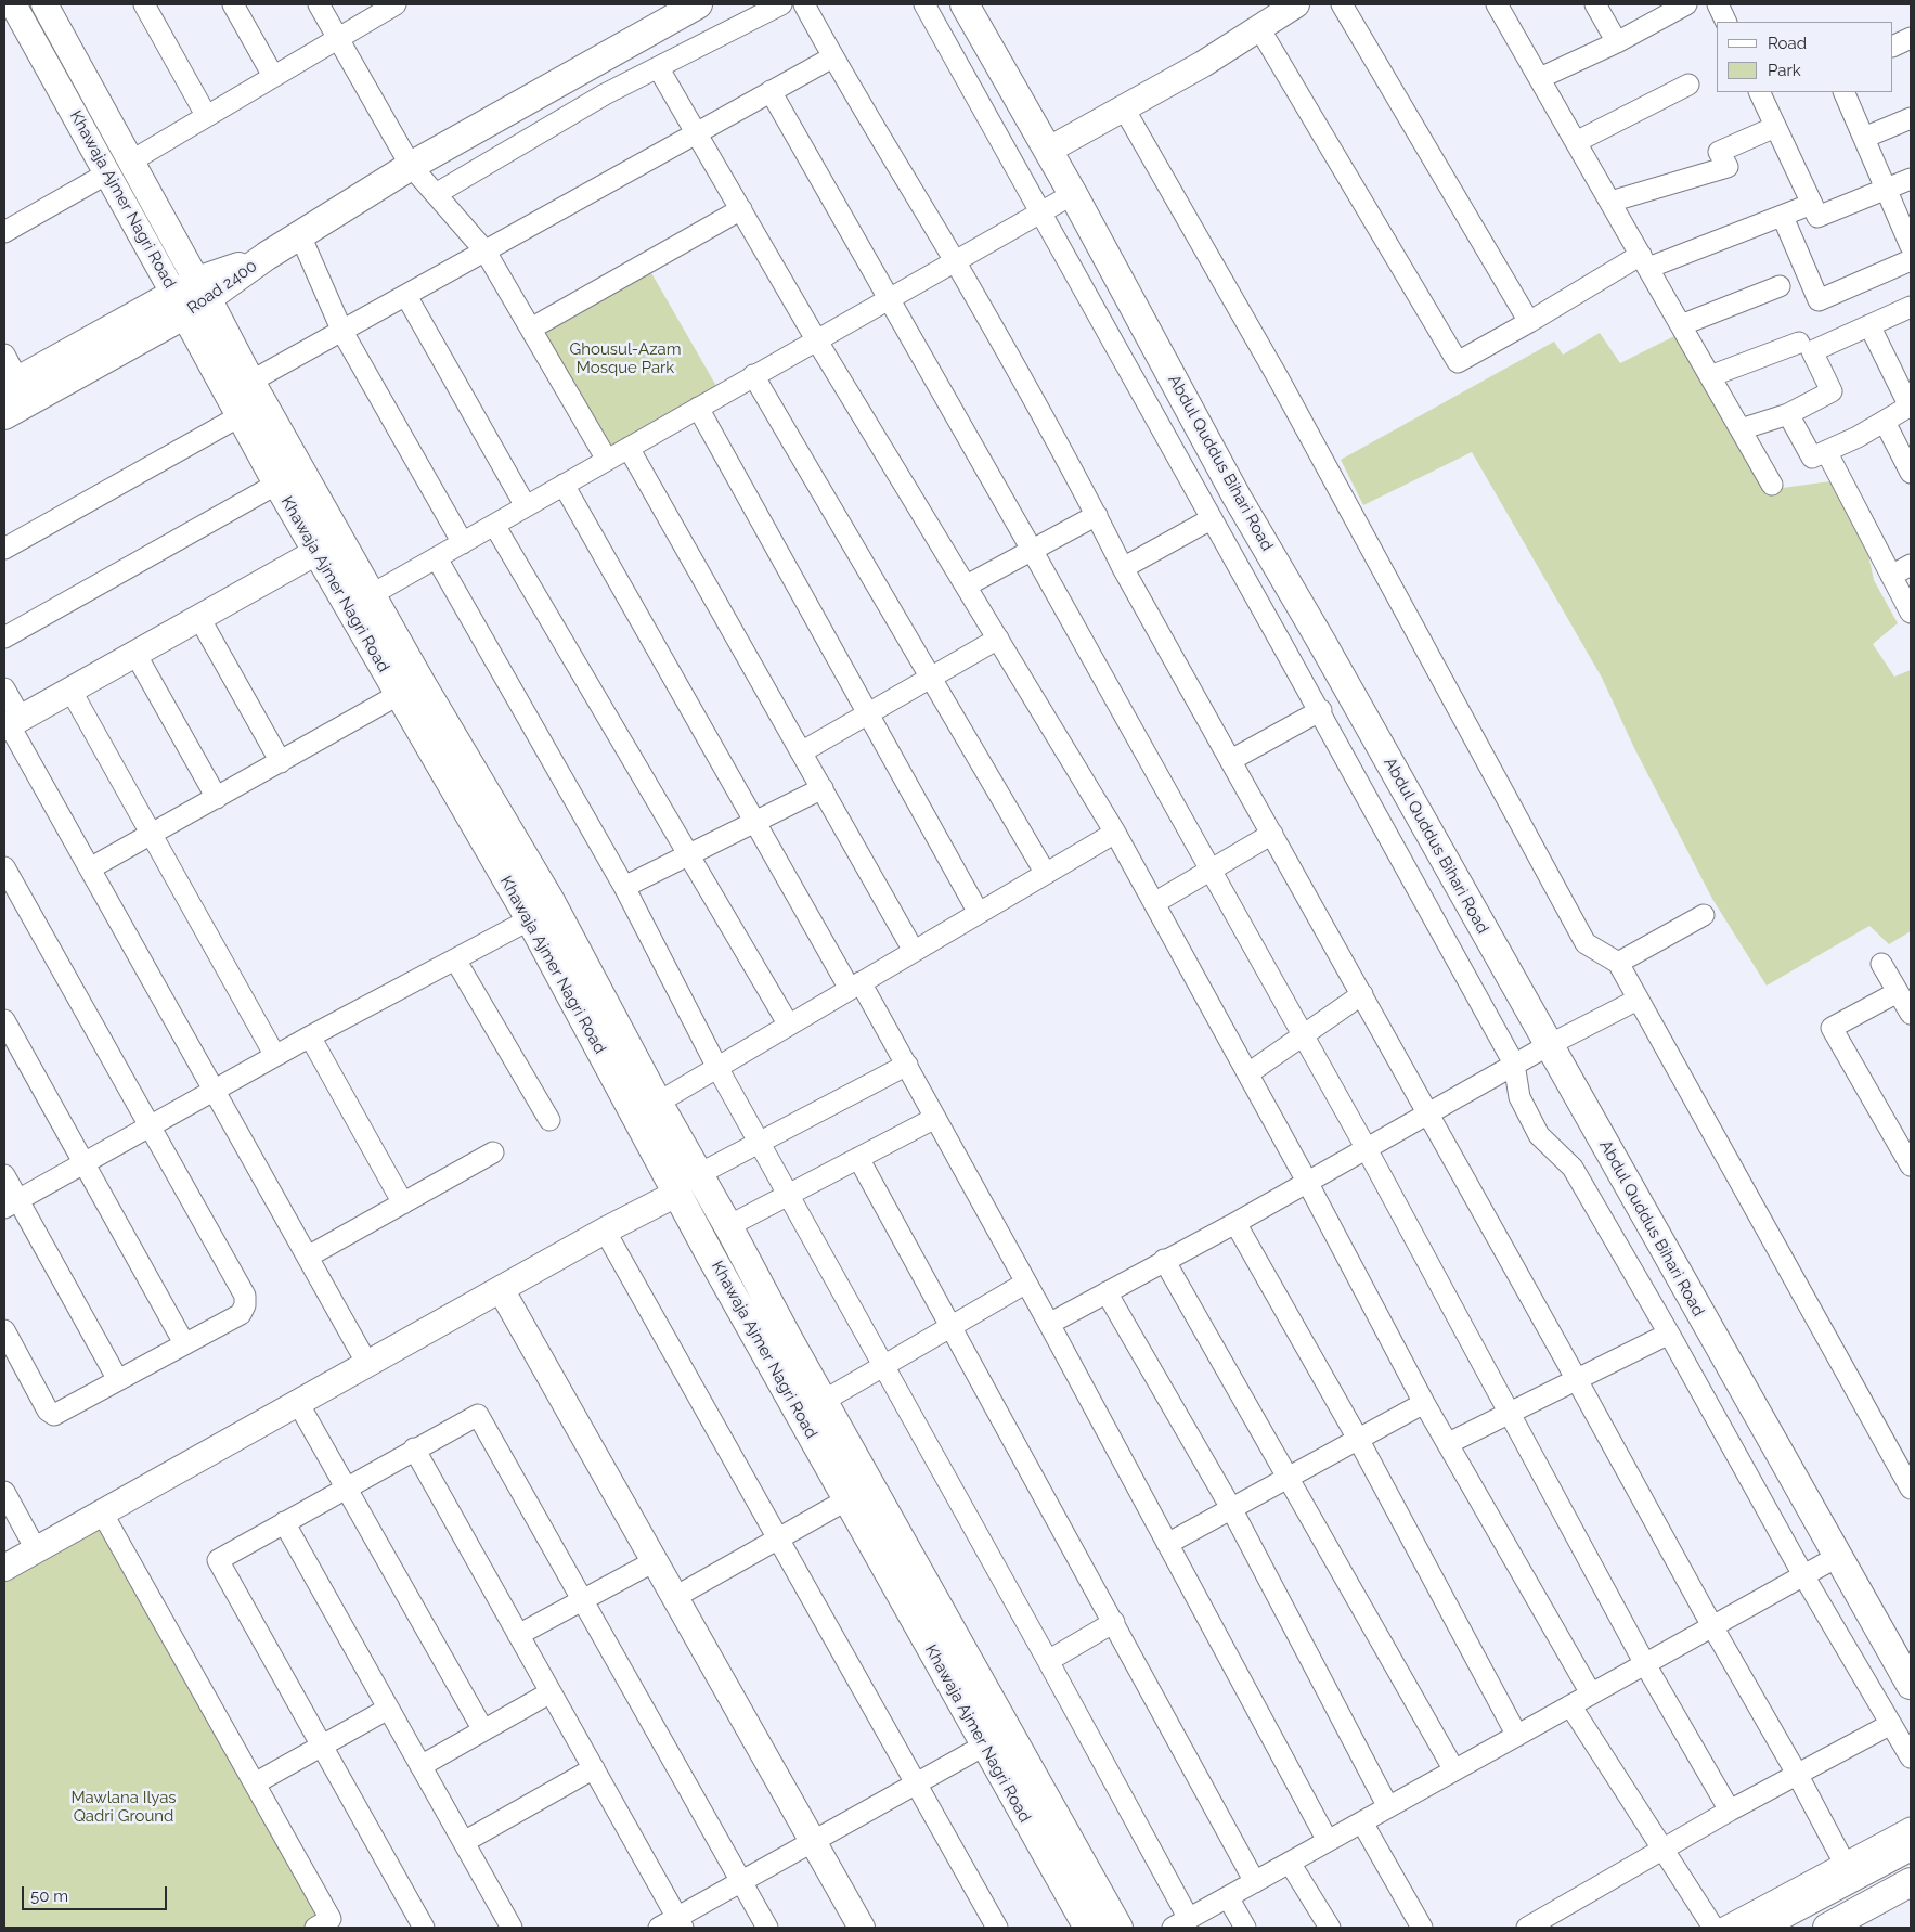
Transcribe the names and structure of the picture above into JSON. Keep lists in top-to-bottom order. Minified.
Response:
{"streets":{"main road":["Khawaja Ajmer Nagri Road","Road 2400","Abdul Quddus Bihari Road"]},"crossings":[["Khawaja Ajmer Nagri Road","Road 2400"]],"parks":["Ghousul-Azam Mosque Park","Mawlana Ilyas Qadri Ground"],"legend":["Road","Park"],"scale_bar":"50 m"}
